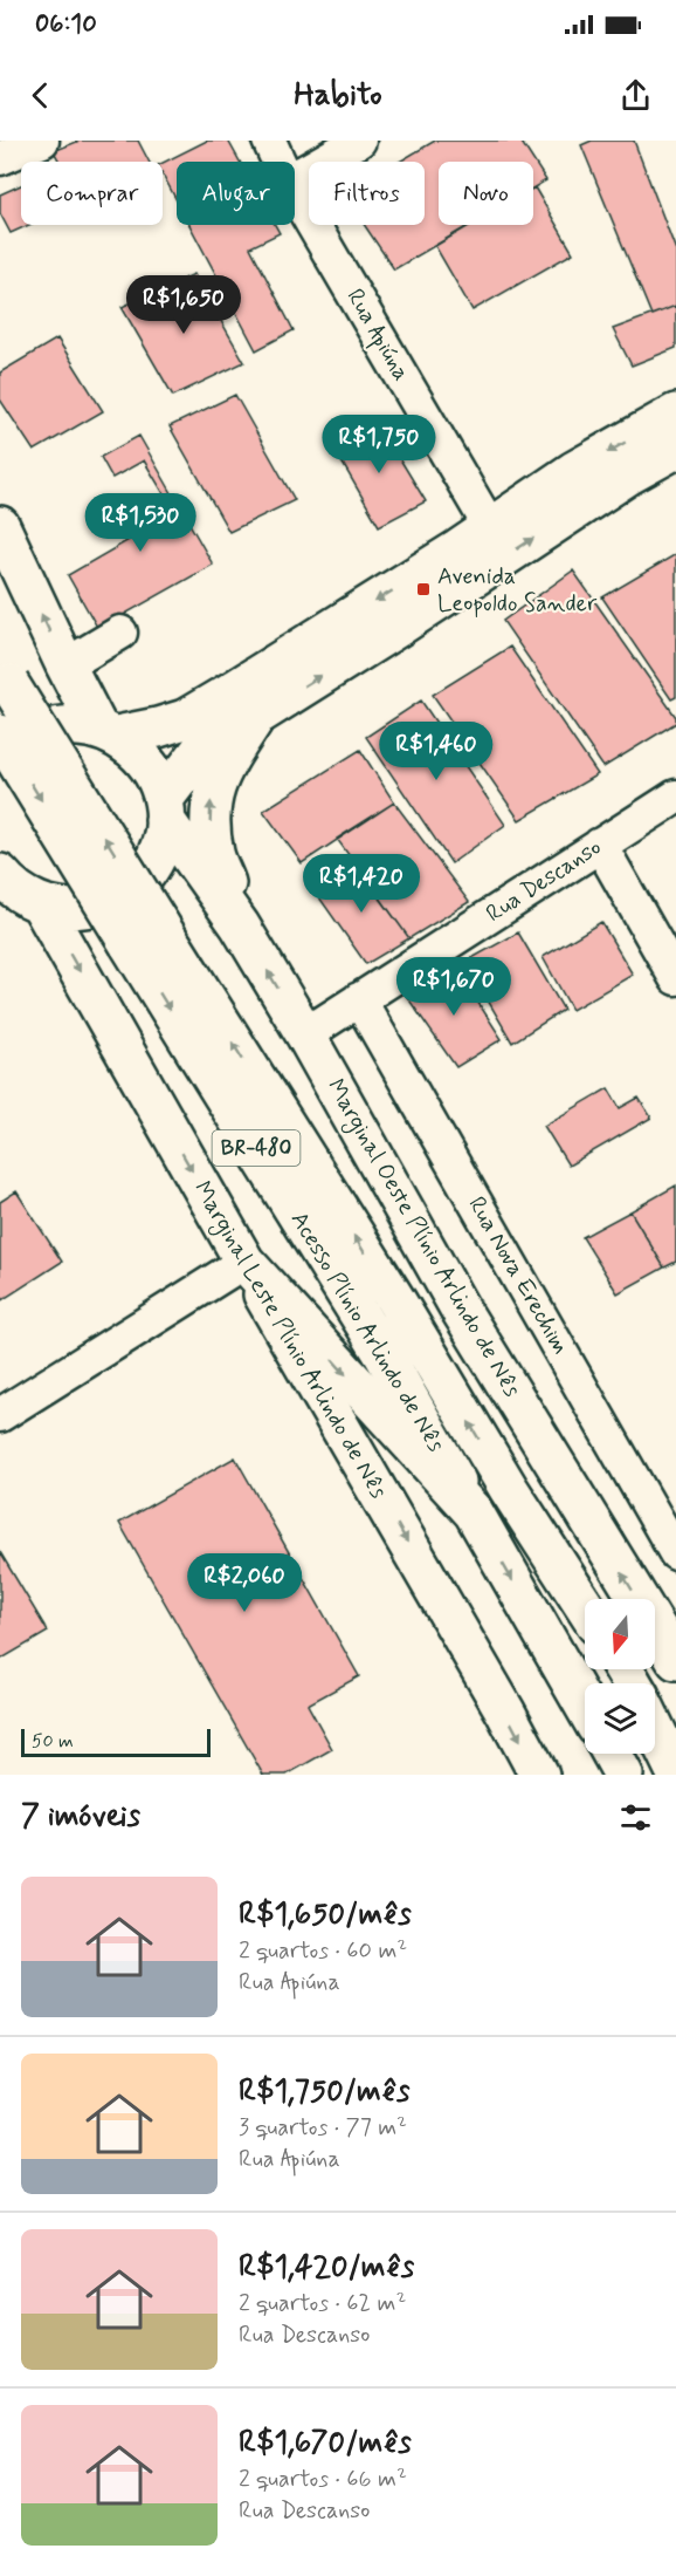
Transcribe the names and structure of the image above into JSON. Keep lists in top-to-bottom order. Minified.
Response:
{"streets":{"main road":["BR-480","Marginal Oeste Plínio Arlindo de Nês","Acesso Plínio Arlindo de Nês","Marginal Leste Plínio Arlindo de Nês"],"street":["Rua Apiúna","Rua Descanso","Rua Nova Erechim"]},"crossings":[["Rua Descanso","Marginal Oeste Plínio Arlindo de Nês"],["Rua Descanso","Rua Nova Erechim"]],"places":{"transit":["Avenida Leopoldo Sander"]},"scale_bar":"50 m","north":"bottom","page":{"status":"06:10","header":"Habito","chip":["Comprar","Alugar","Filtros","Novo"],"price":["R$1,650","R$1,750","R$1,530","R$1,460","R$1,420","R$1,670","R$2,060"],"scale":"50 m","heading":"7 imóveis","list":[{"name":"R$1,650/mês","note":"2 quartos · 60 m² · Rua Apiúna"},{"name":"R$1,750/mês","note":"3 quartos · 77 m² · Rua Apiúna"},{"name":"R$1,420/mês","note":"2 quartos · 62 m² · Rua Descanso"},{"name":"R$1,670/mês","note":"2 quartos · 66 m² · Rua Descanso"}]}}
